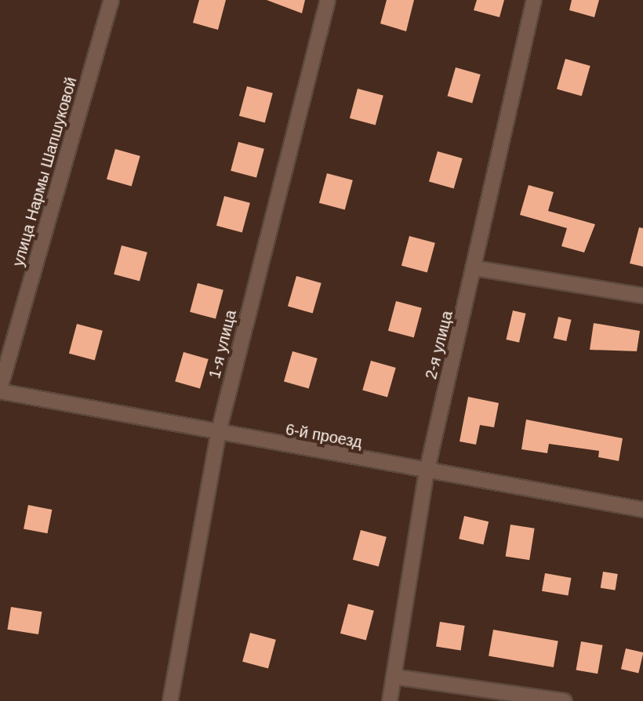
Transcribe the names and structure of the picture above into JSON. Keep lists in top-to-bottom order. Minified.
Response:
{"streets":{"street":["улица Нармы Шапшуковой","1-я улица","2-я улица","6-й проезд"]},"crossings":[["улица Нармы Шапшуковой","6-й проезд"],["1-я улица","6-й проезд"],["2-я улица","6-й проезд"]]}
